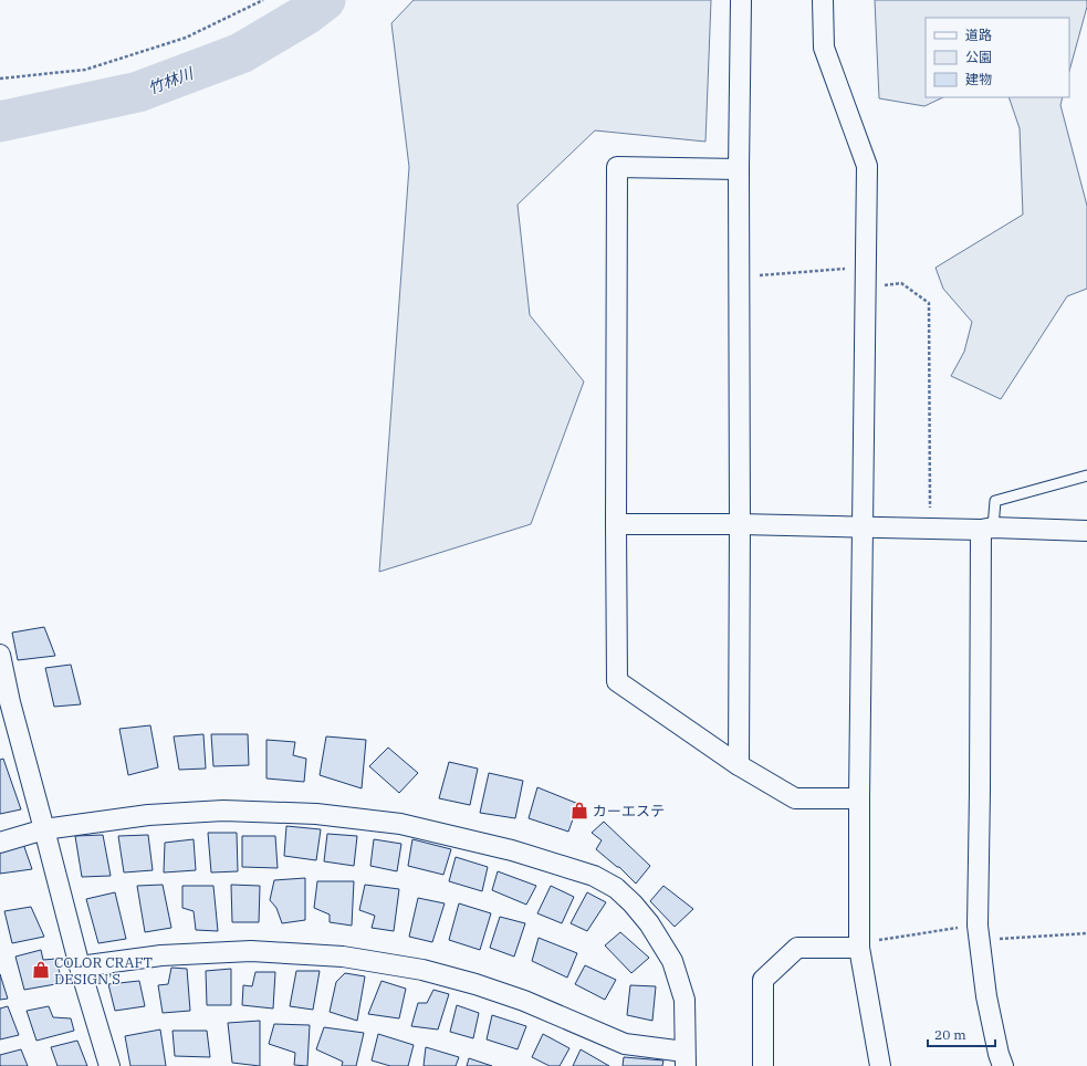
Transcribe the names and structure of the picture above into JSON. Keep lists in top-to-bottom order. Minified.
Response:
{"water":["竹林川"],"places":{"shop":["カーエステ","COLOR CRAFT DESIGN'S"]},"legend":["道路","公園","建物"],"scale_bar":"20 m"}
